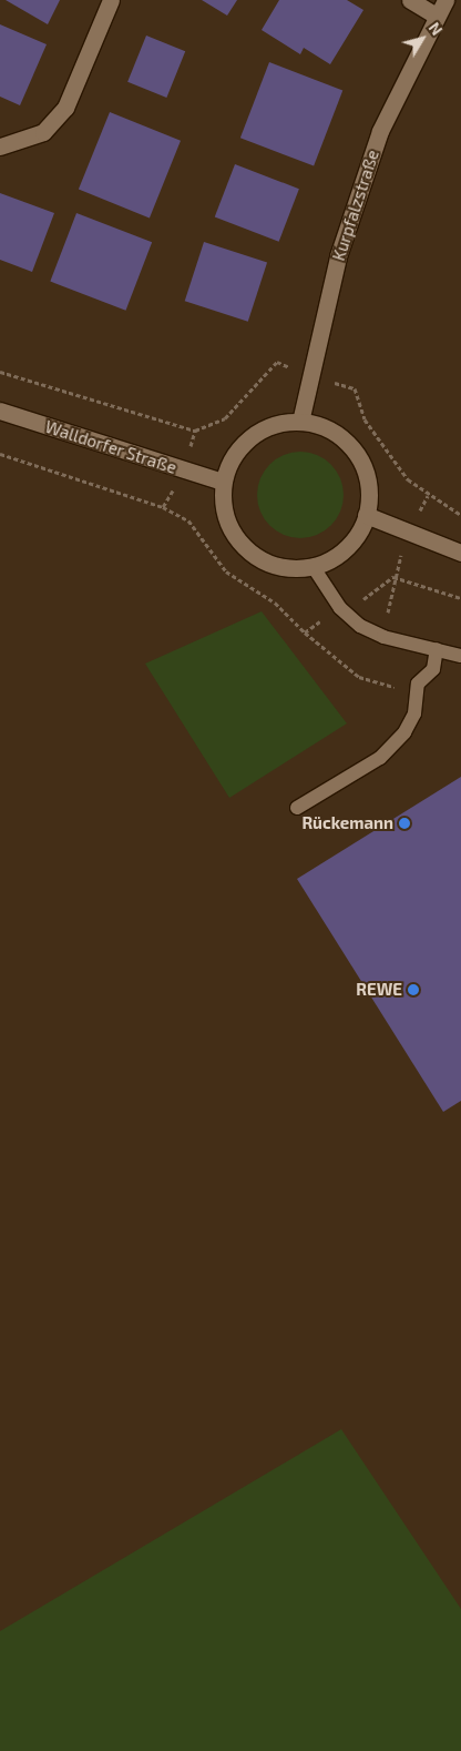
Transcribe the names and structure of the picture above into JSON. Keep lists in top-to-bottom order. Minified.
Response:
{"streets":{"street":["Kurpfalzstraße","Walldorfer Straße"]},"crossings":[["Kurpfalzstraße","Walldorfer Straße"]],"places":["Rückemann","REWE"],"north":"top right"}
